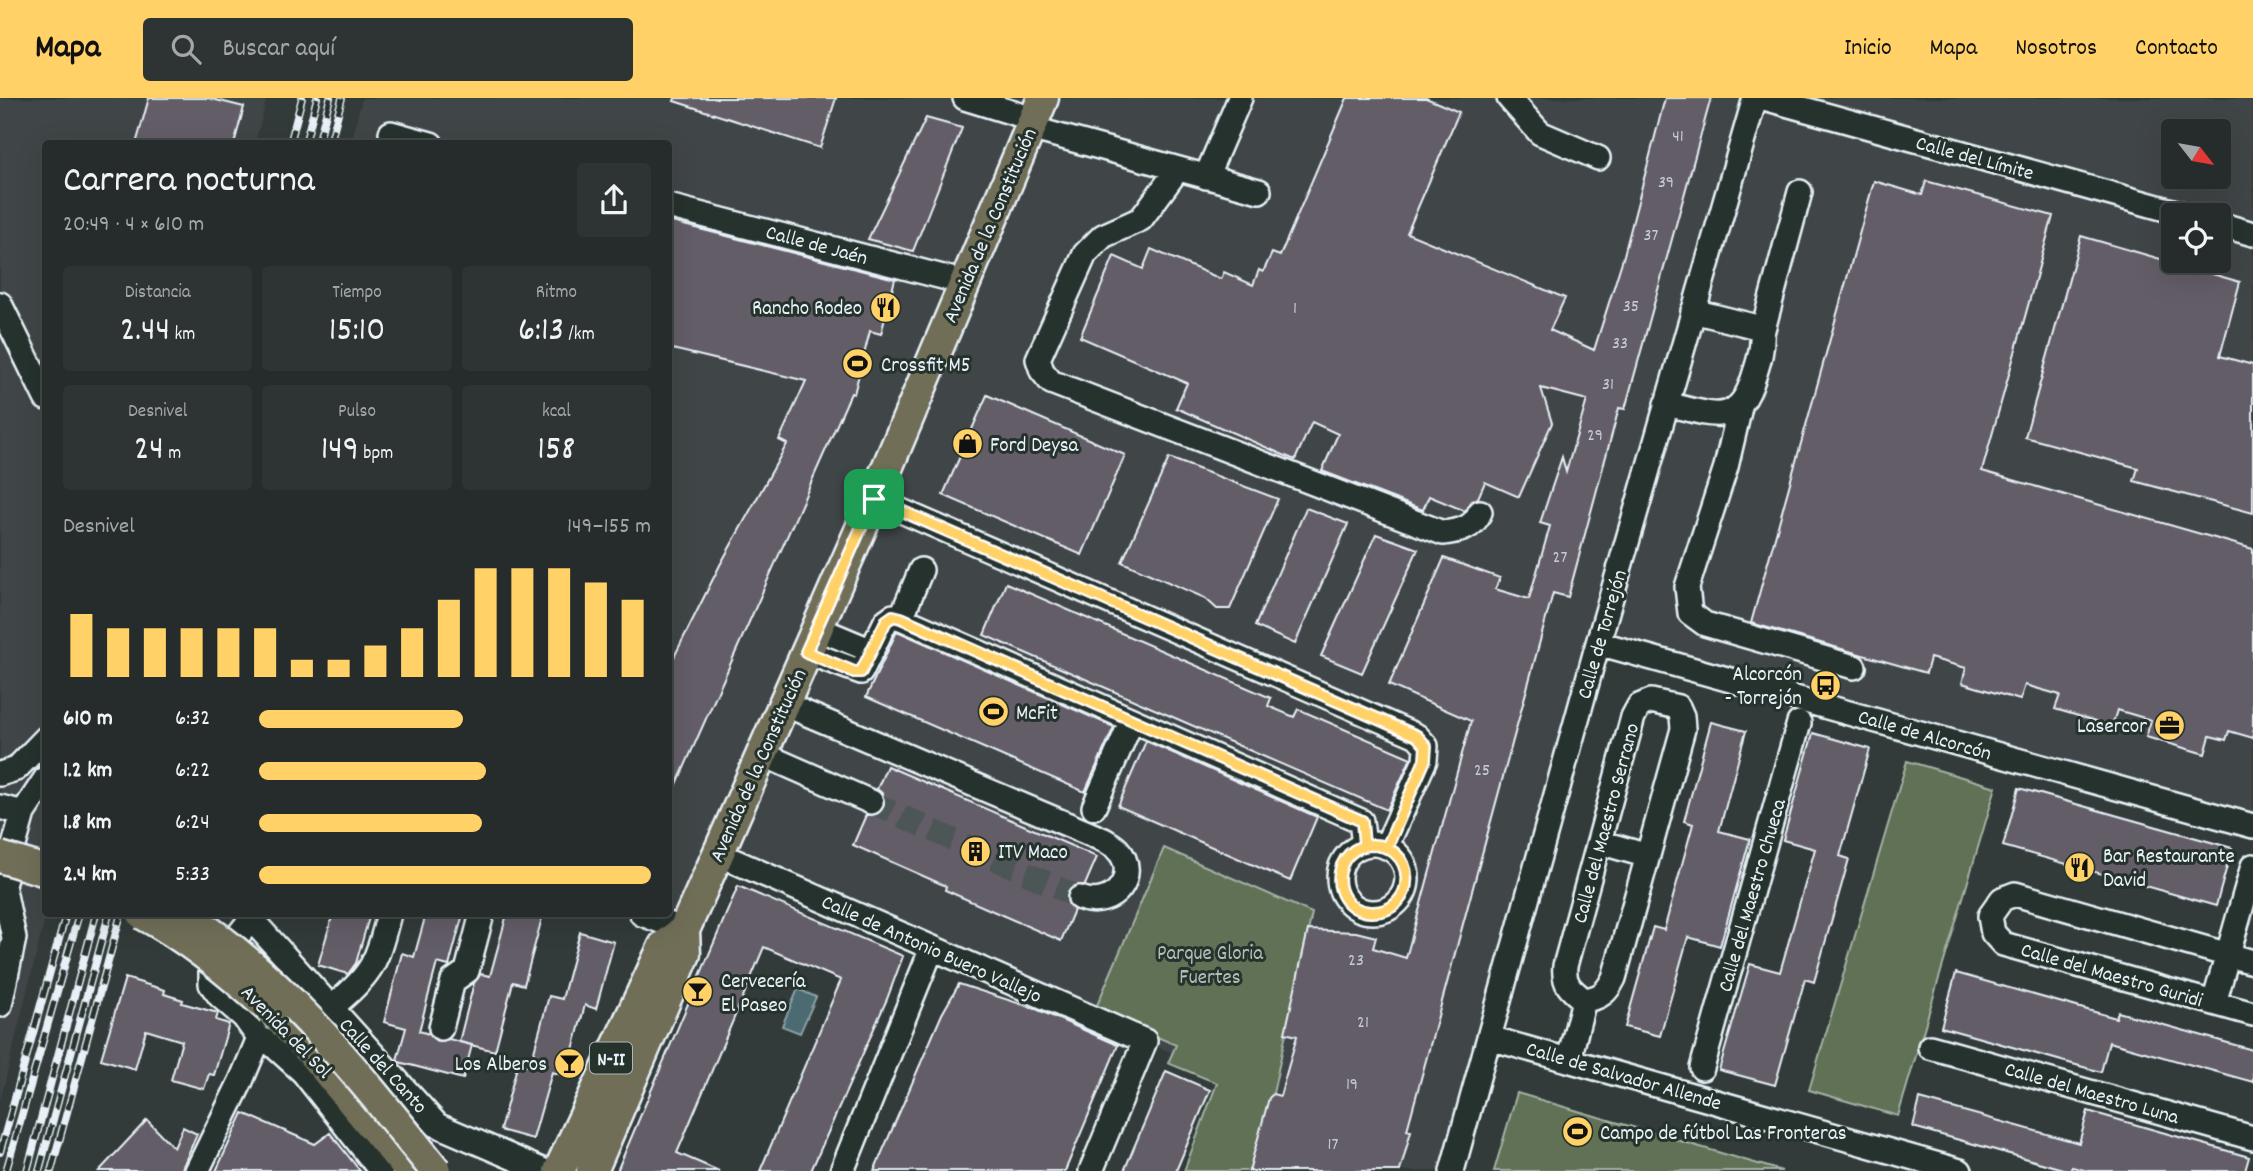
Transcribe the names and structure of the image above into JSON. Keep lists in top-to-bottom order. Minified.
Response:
{"streets":{"main road":["Avenida de la Constitución","Avenida del Sol","N-II"],"street":["Calle del Límite","Calle de Jaén","Calle de Torrejón","Calle de Alcorcón","Calle del Maestro Serrano","Calle del Maestro Chueca","Calle de Antonio Buero Vallejo","Calle del Maestro Guridi","Calle del Canto","Calle de Salvador Allende","Calle del Maestro Luna"]},"crossings":[["Avenida de la Constitución","Calle de Jaén"],["Avenida de la Constitución","Calle de Antonio Buero Vallejo"],["Calle de Torrejón","Calle de Alcorcón"],["Calle de Torrejón","Calle de Salvador Allende"]],"parks":["Parque Gloria Fuertes"],"places":{"restaurant":["Rancho Rodeo","Bar Restaurante David"],"sports":["Crossfit M5","McFit","Campo de fútbol Las Fronteras"],"shop":["Ford Deysa"],"bus stop":["Alcorcón - Torrejón"],"office":["Lasercor"],"building":["ITV Maco"],"bar":["Cervecería El Paseo","Los Alberos"]},"house_numbers":["41","39","37","35","1","33","31","29","27","25","23","21","19","17"],"north":"bottom right","page":{"header":"Mapa","search":"Buscar aquí","nav":["Inicio","Mapa","Nosotros","Contacto"],"heading":["Carrera nocturna","20:49 · 4 × 610 m"],"stats":[["Distancia","2.44 km"],["Tiempo","15:10"],["Ritmo","6:13 /km"],["Desnivel","24 m"],["Pulso","149 bpm"],["kcal","158"]],"chart":["Desnivel","149–155 m"],"list":[{"name":"610 m","note":"6:32"},{"name":"1.2 km","note":"6:22"},{"name":"1.8 km","note":"6:24"},{"name":"2.4 km","note":"5:33"}]}}
